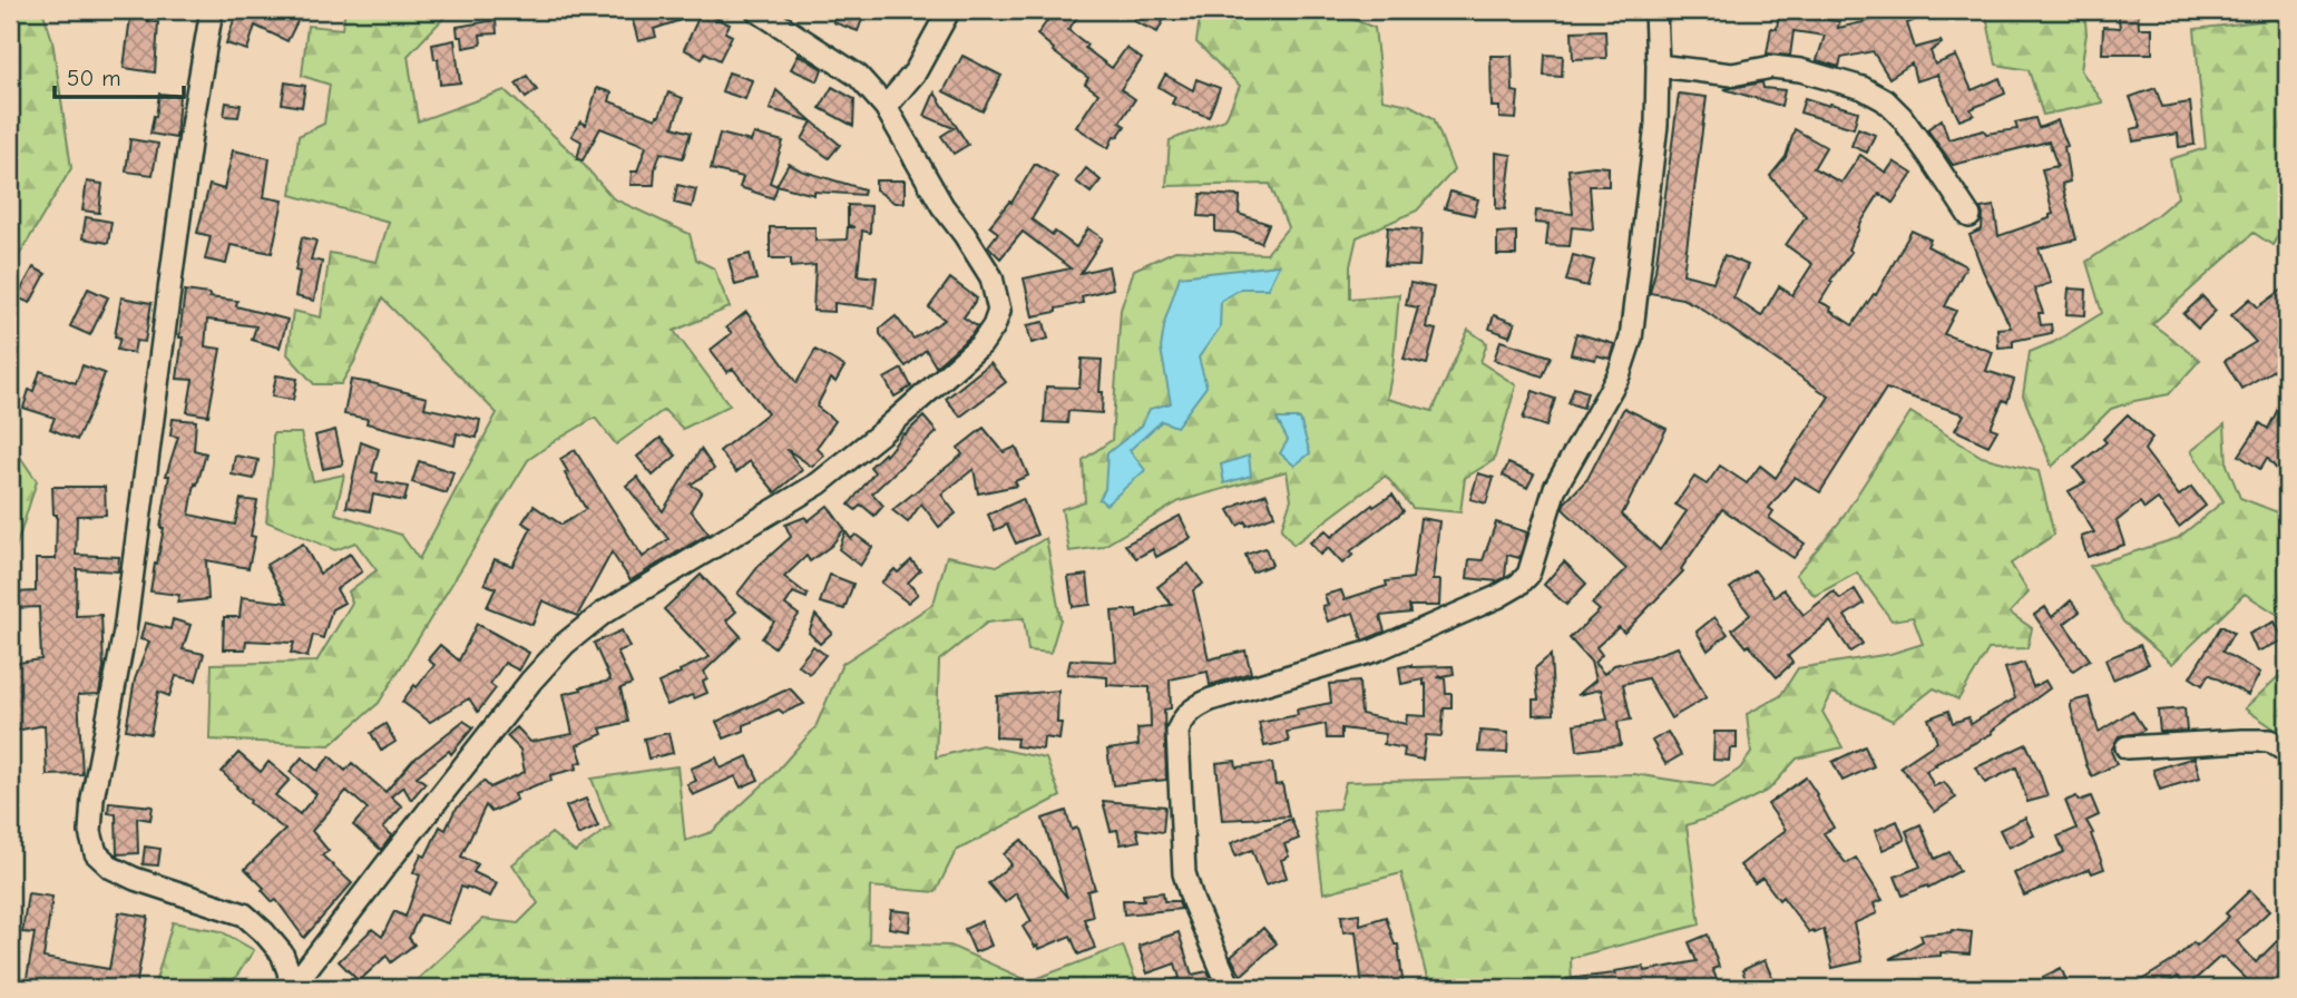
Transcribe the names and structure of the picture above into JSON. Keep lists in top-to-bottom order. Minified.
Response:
{"scale_bar":"50 m"}
